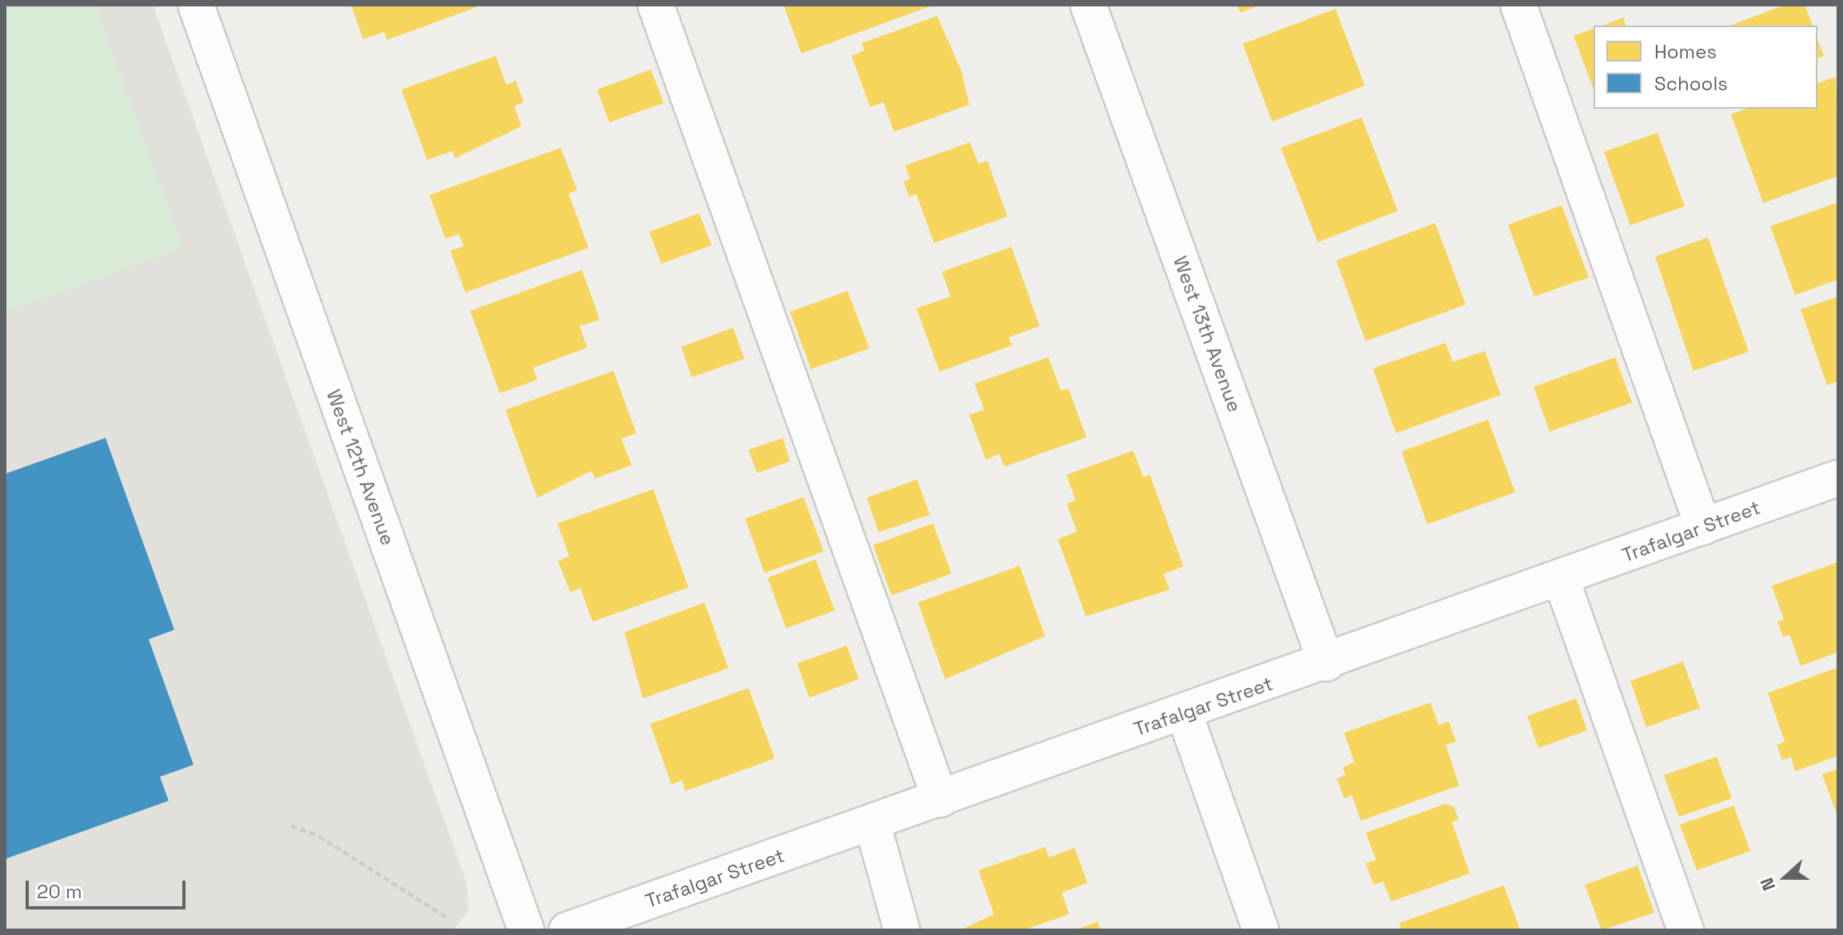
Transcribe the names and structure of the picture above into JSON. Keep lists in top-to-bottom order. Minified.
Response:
{"streets":{"street":["West 13th Avenue","West 12th Avenue","Trafalgar Street"]},"crossings":[["West 13th Avenue","Trafalgar Street"]],"legend":["Homes","Schools"],"scale_bar":"20 m","north":"left"}
